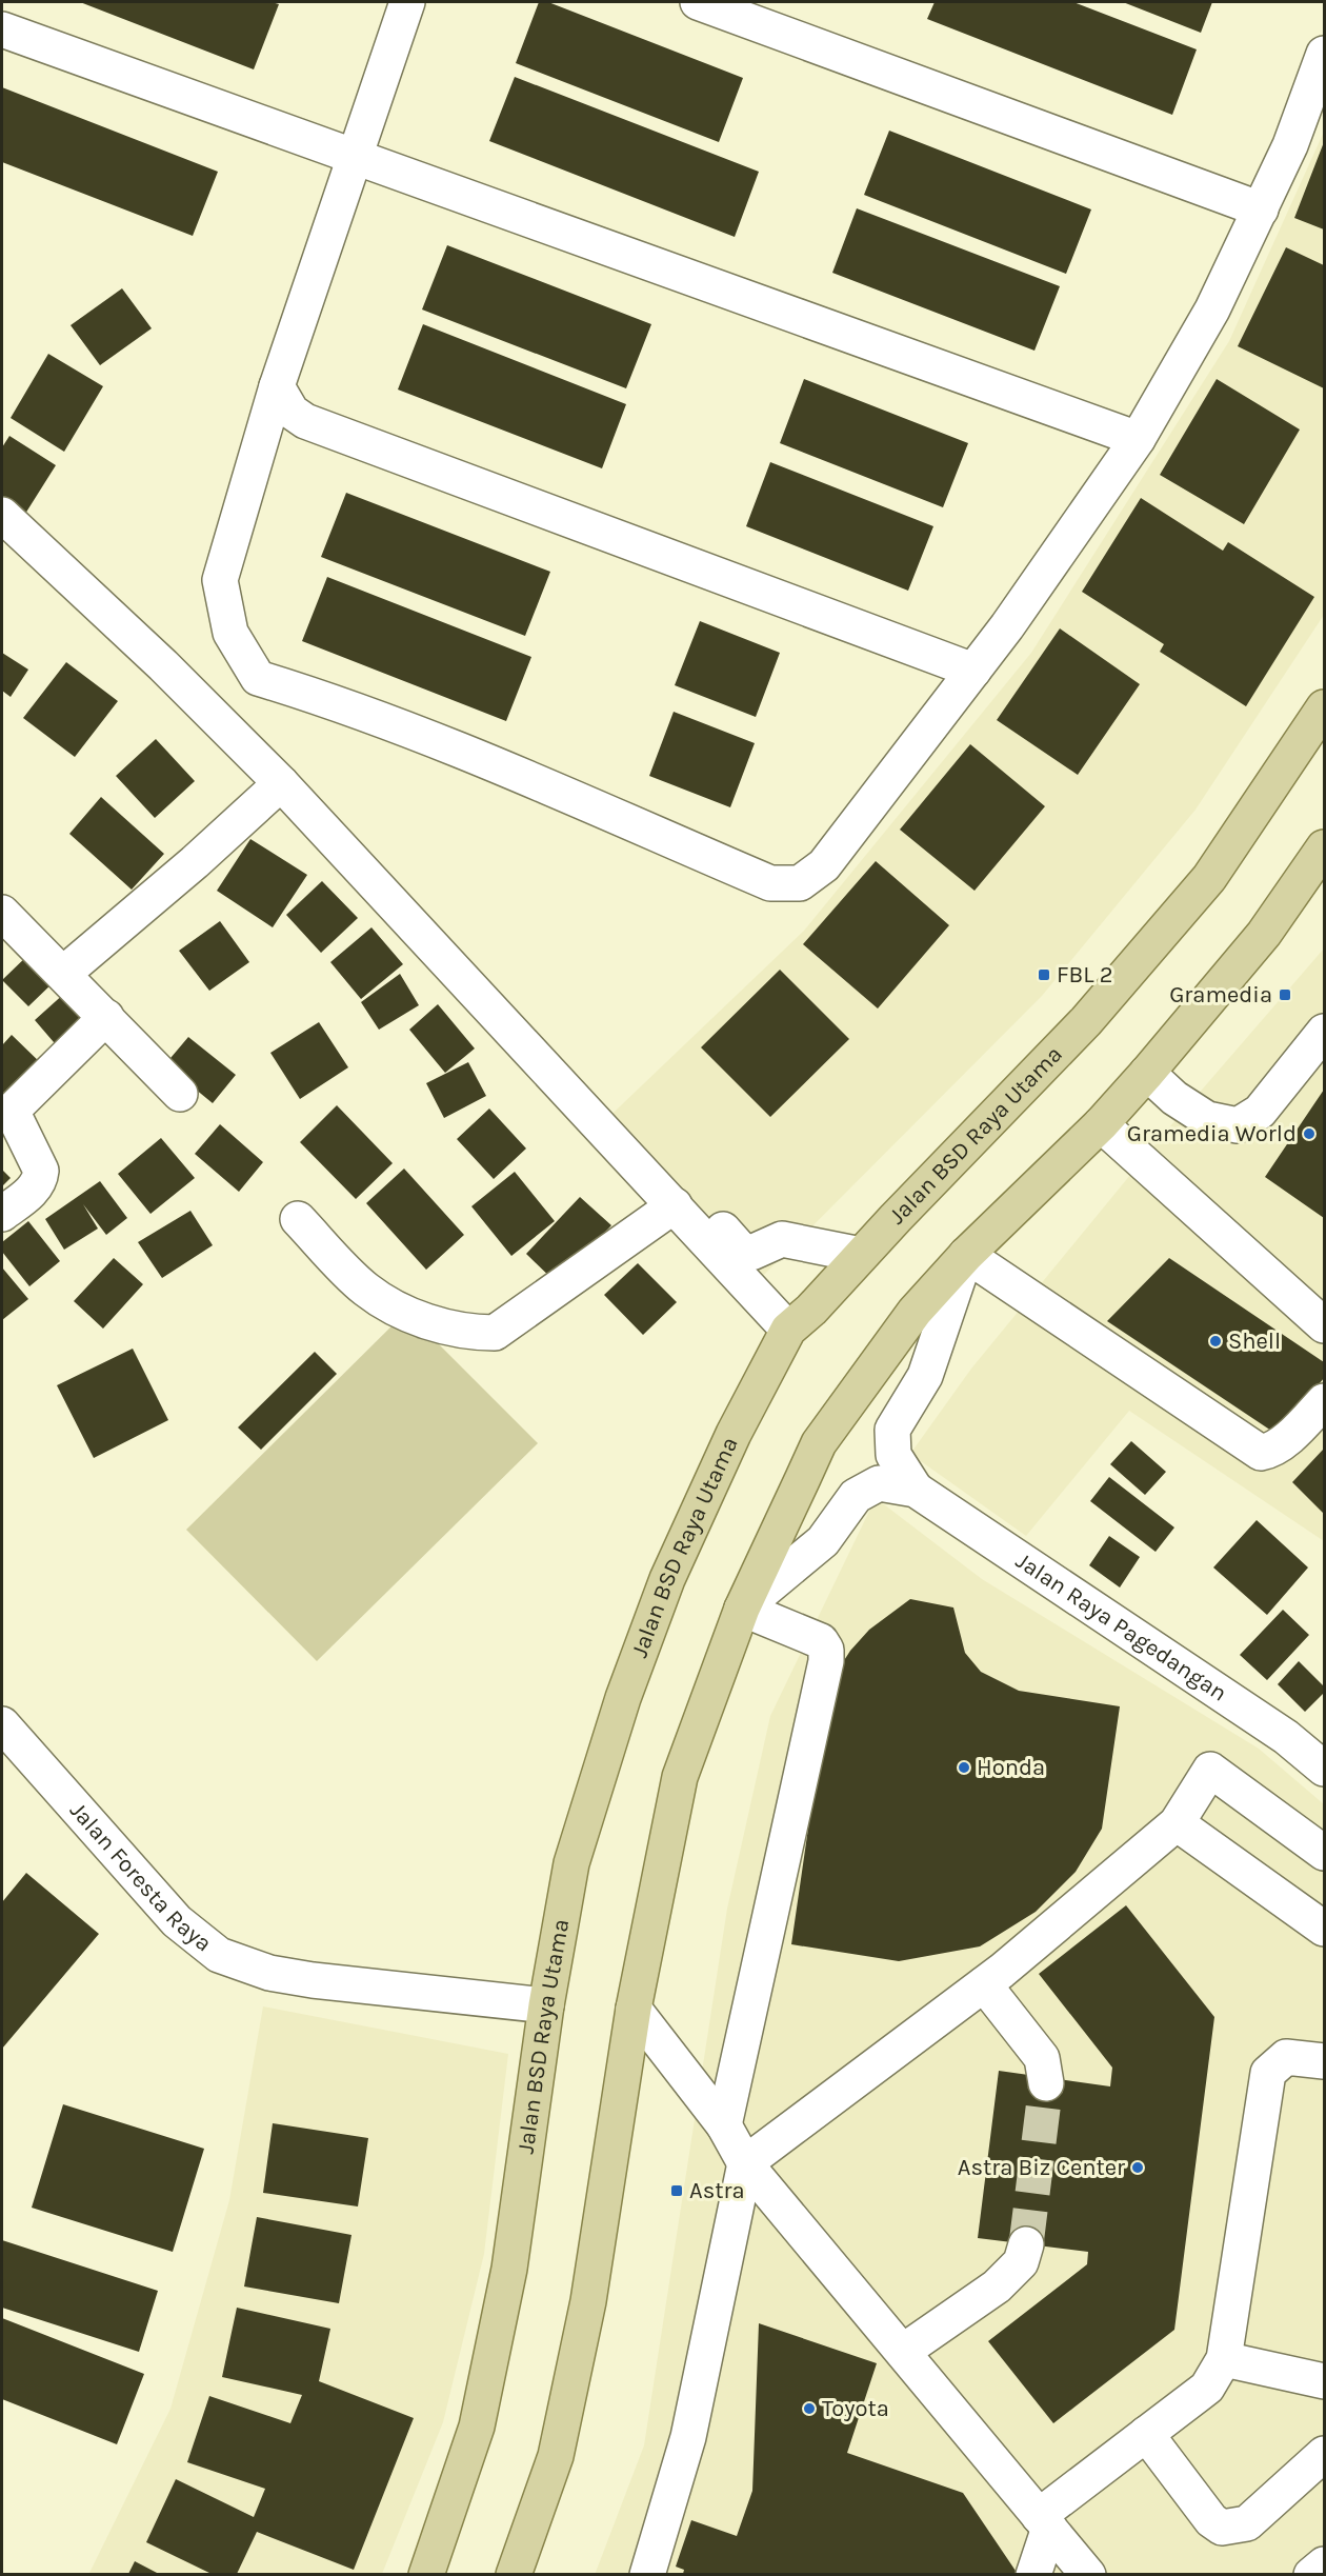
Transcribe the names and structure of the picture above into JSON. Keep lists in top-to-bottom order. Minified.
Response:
{"streets":{"main road":["Jalan BSD Raya Utama"],"street":["Jalan Raya Pagedangan","Jalan Foresta Raya"]},"crossings":[["Jalan BSD Raya Utama","Jalan Foresta Raya"]],"places":{"transit":["FBL 2","Gramedia","Astra"],"other":["Gramedia World","Shell","Honda","Astra Biz Center","Toyota"]}}
